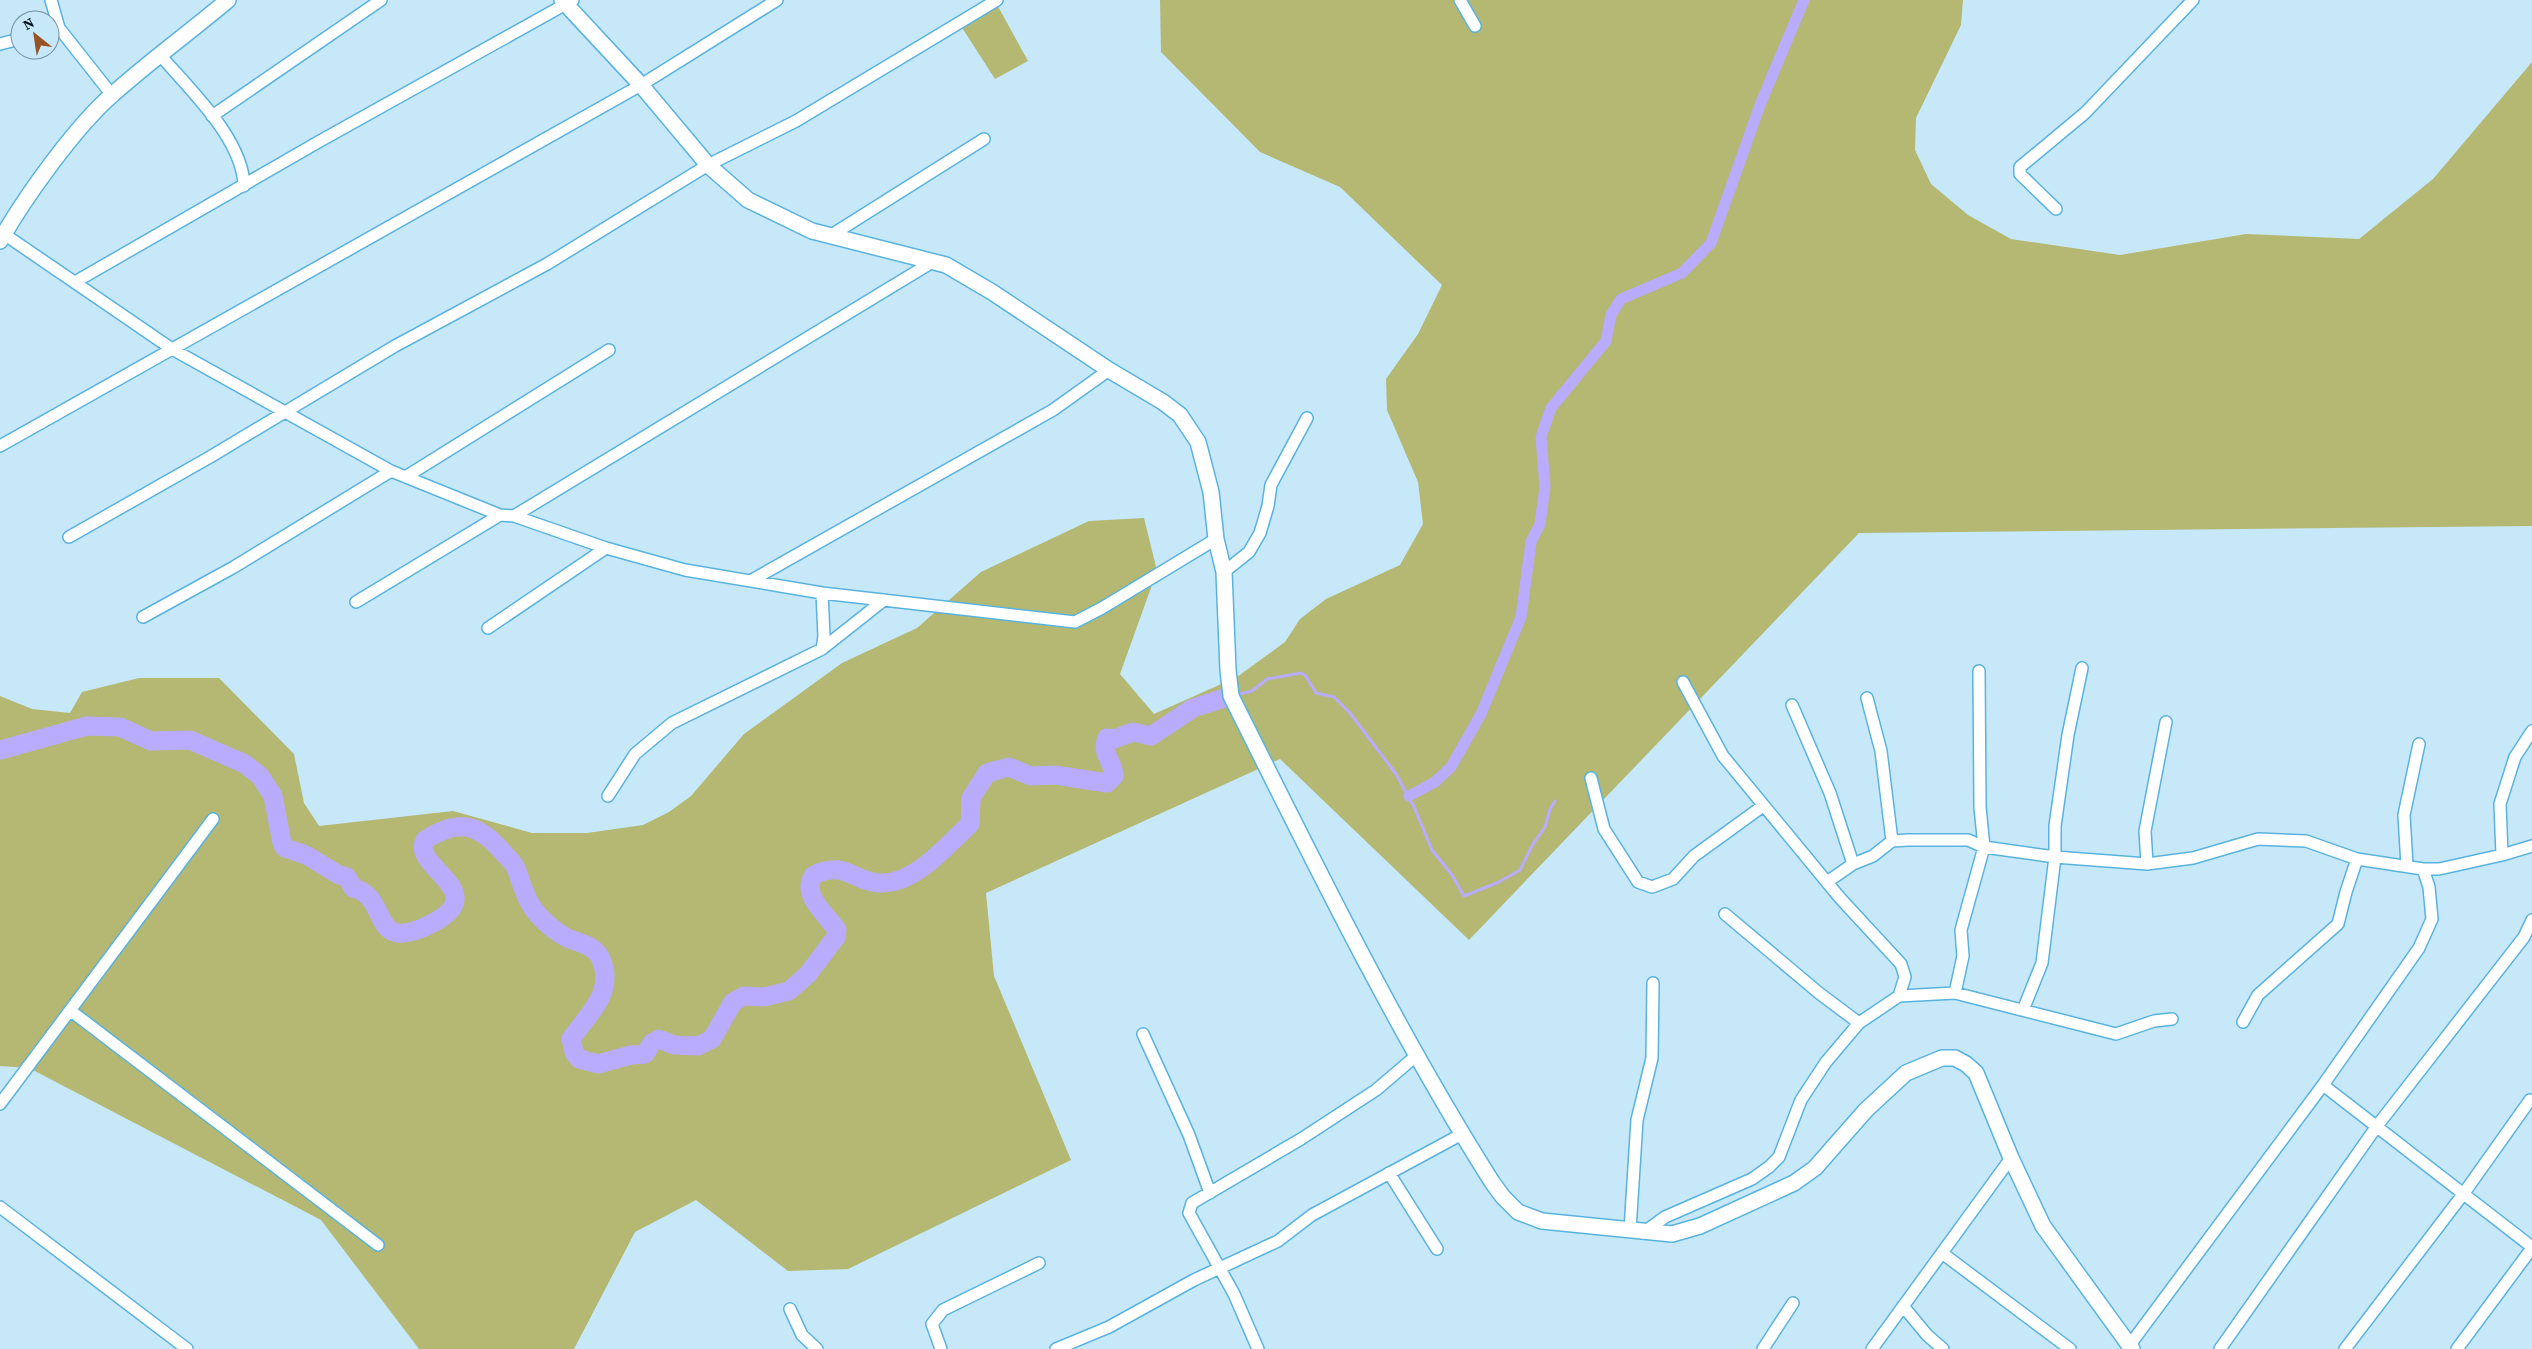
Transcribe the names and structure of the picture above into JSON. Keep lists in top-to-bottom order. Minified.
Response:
{"north":"top left"}
